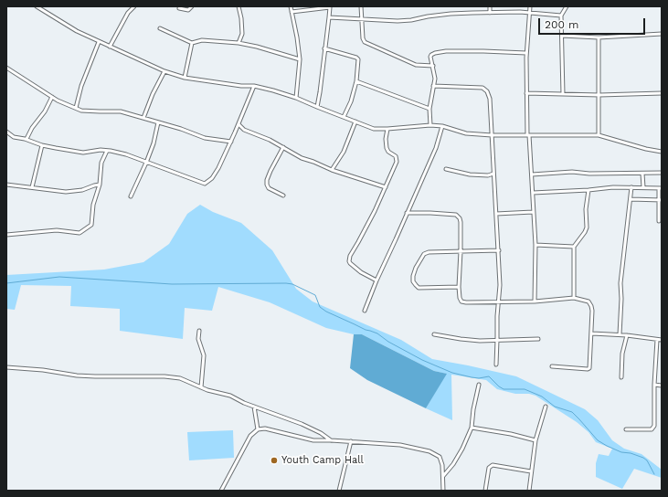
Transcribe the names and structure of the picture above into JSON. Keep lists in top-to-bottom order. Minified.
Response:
{"places":["Youth Camp Hall"],"scale_bar":"200 m"}
